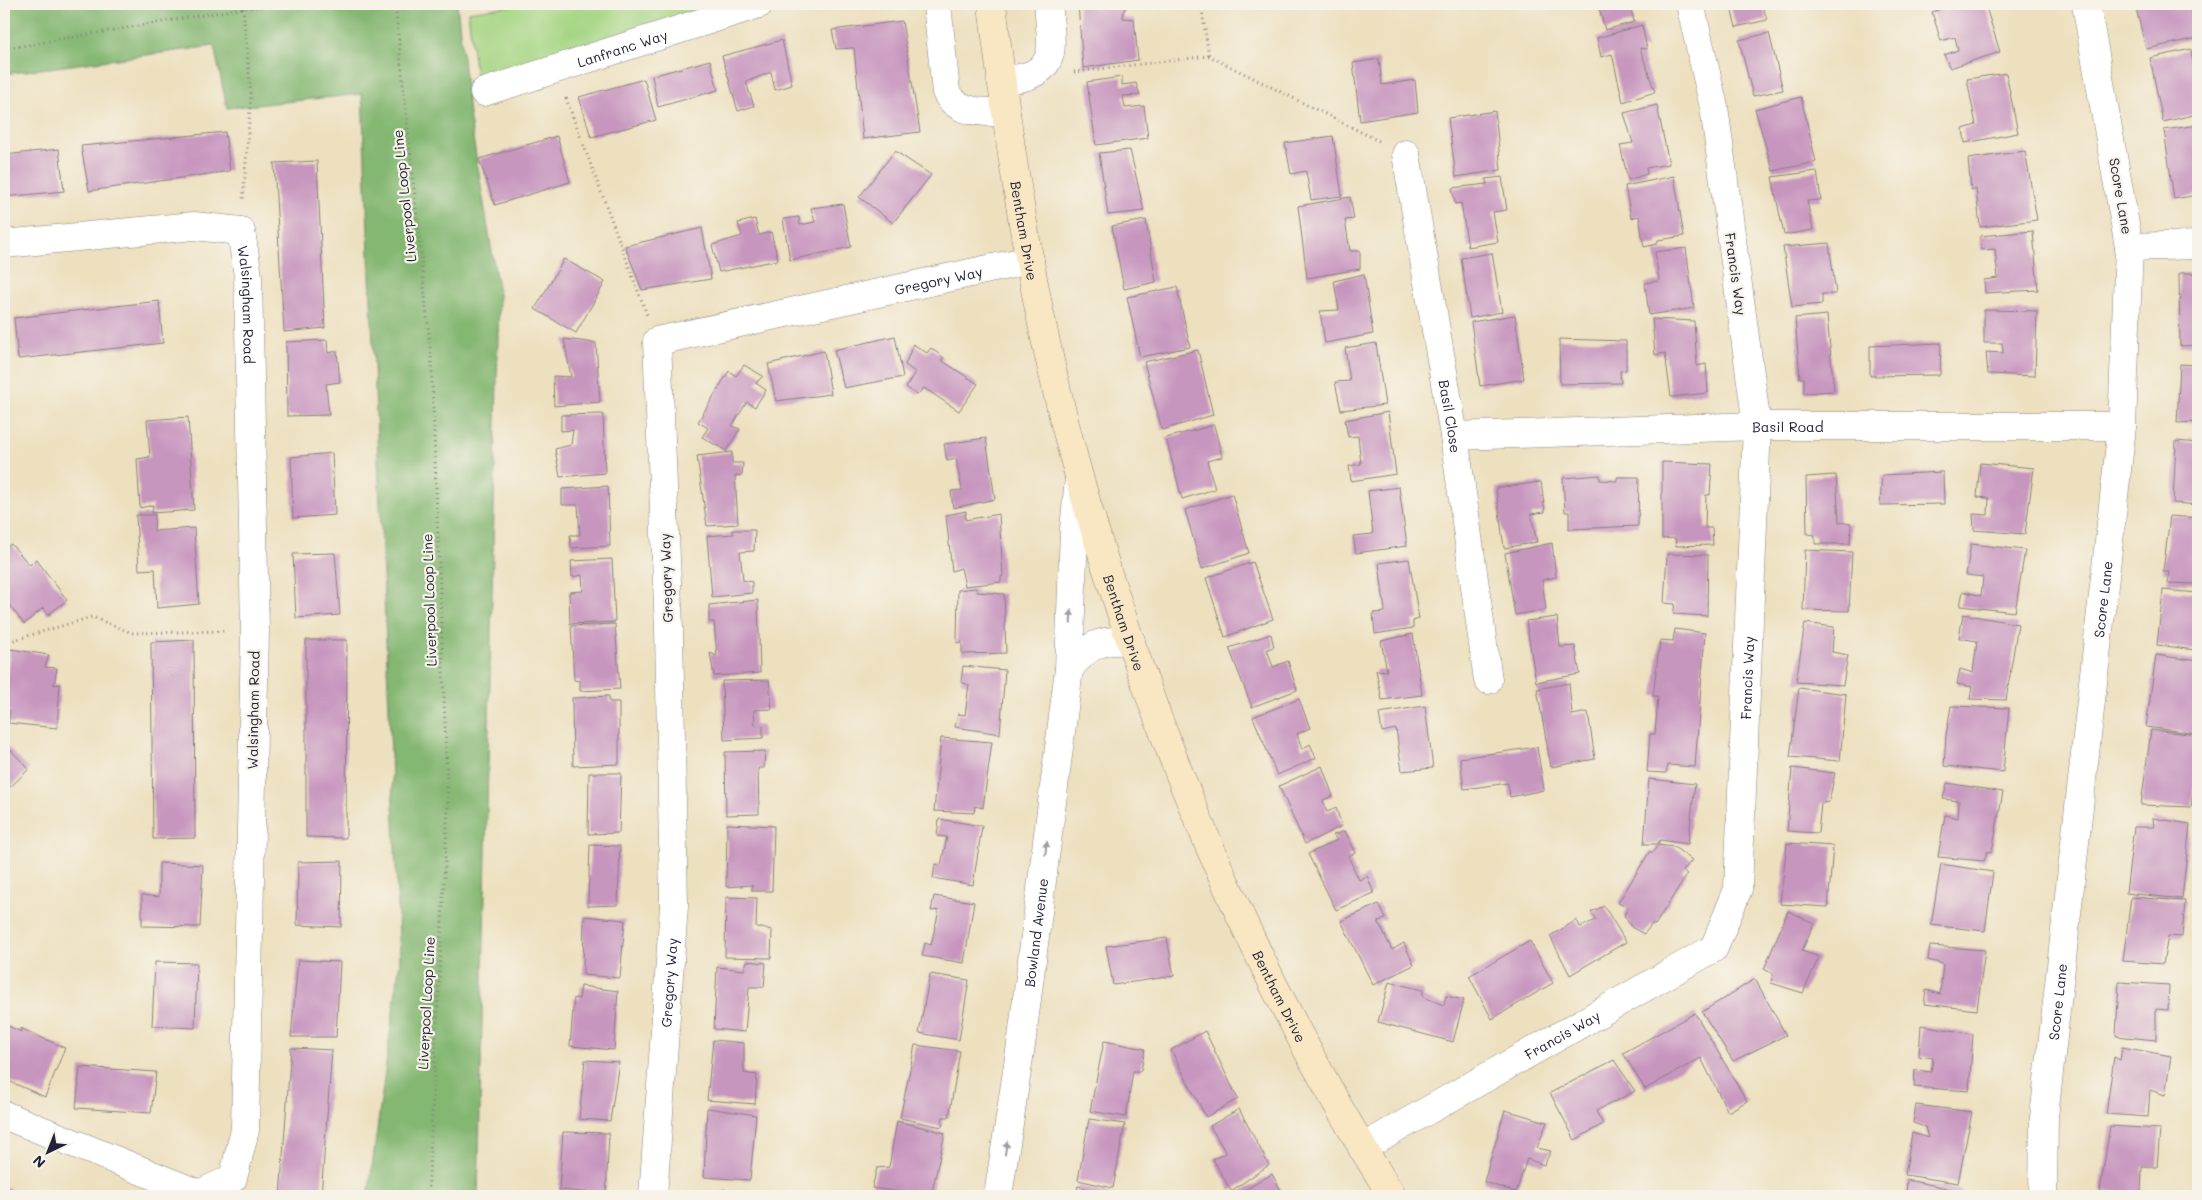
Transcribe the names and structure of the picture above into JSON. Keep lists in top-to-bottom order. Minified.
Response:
{"streets":{"street":["Lanfranc Way","Score Lane","Bentham Drive","Francis Way","Gregory Way","Walsingham Road","Basil Close","Basil Road","Bowland Avenue"],"path":["Liverpool Loop Line"]},"crossings":[["Score Lane","Basil Road"],["Bentham Drive","Francis Way"],["Bentham Drive","Gregory Way"],["Bentham Drive","Bowland Avenue"],["Francis Way","Basil Road"],["Basil Close","Basil Road"]],"one_way":["Bowland Avenue"],"north":"bottom left"}
